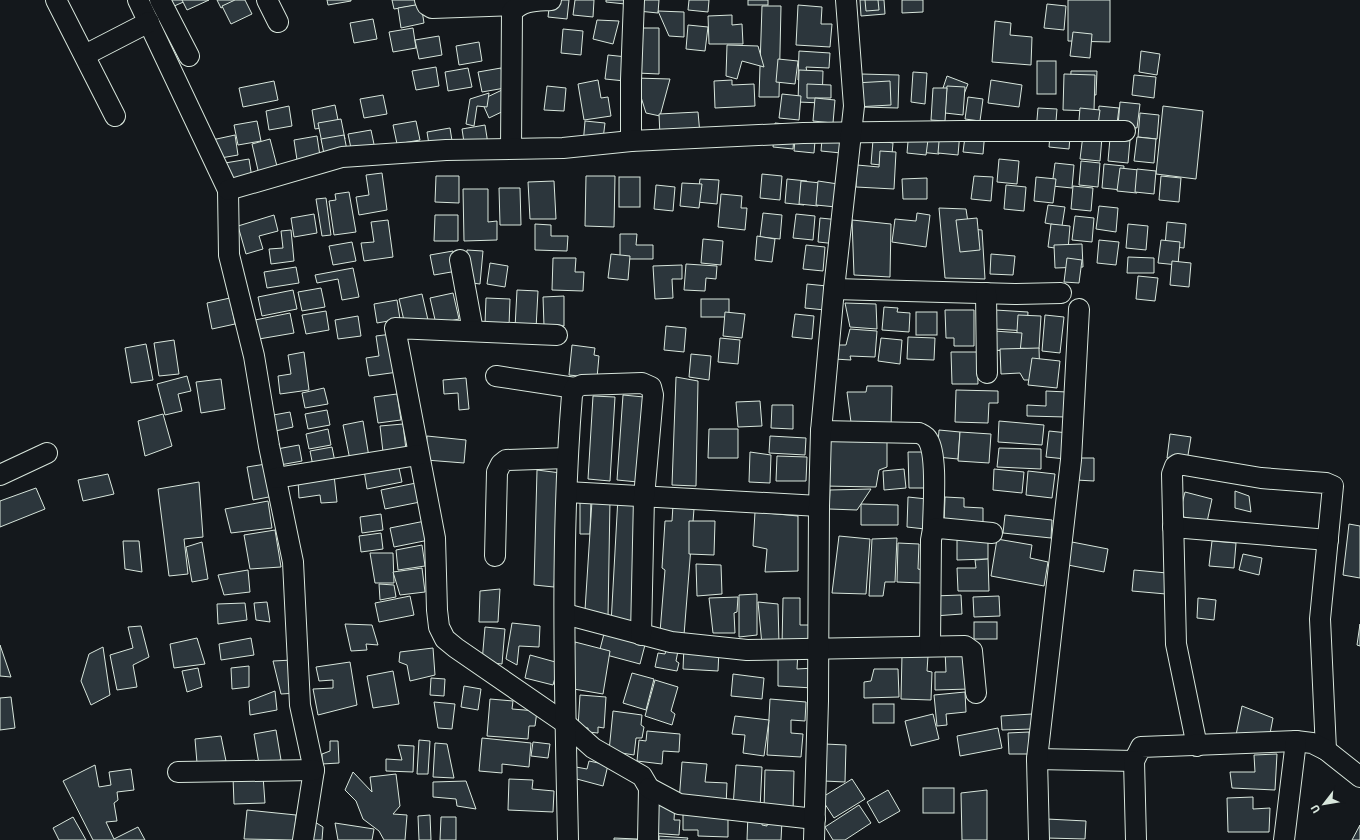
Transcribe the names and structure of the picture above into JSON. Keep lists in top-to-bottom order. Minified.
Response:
{"north":"bottom left"}
